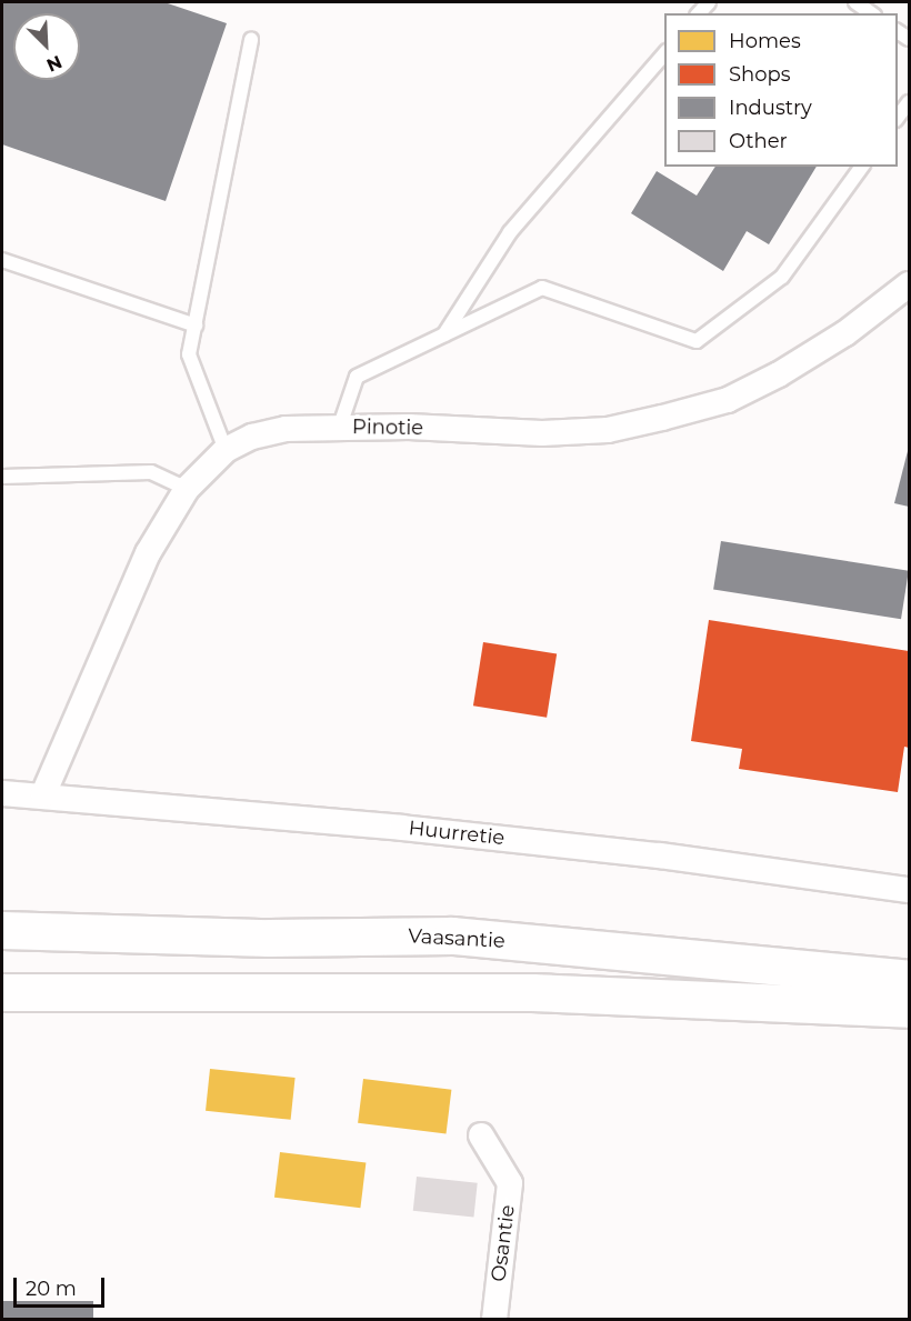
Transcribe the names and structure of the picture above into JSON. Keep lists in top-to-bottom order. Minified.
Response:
{"streets":{"highway":["Vaasantie"],"street":["Pinotie","Huurretie","Osantie"]},"crossings":[["Pinotie","Huurretie"]],"legend":["Homes","Shops","Industry","Other"],"scale_bar":"20 m","north":"bottom right"}
